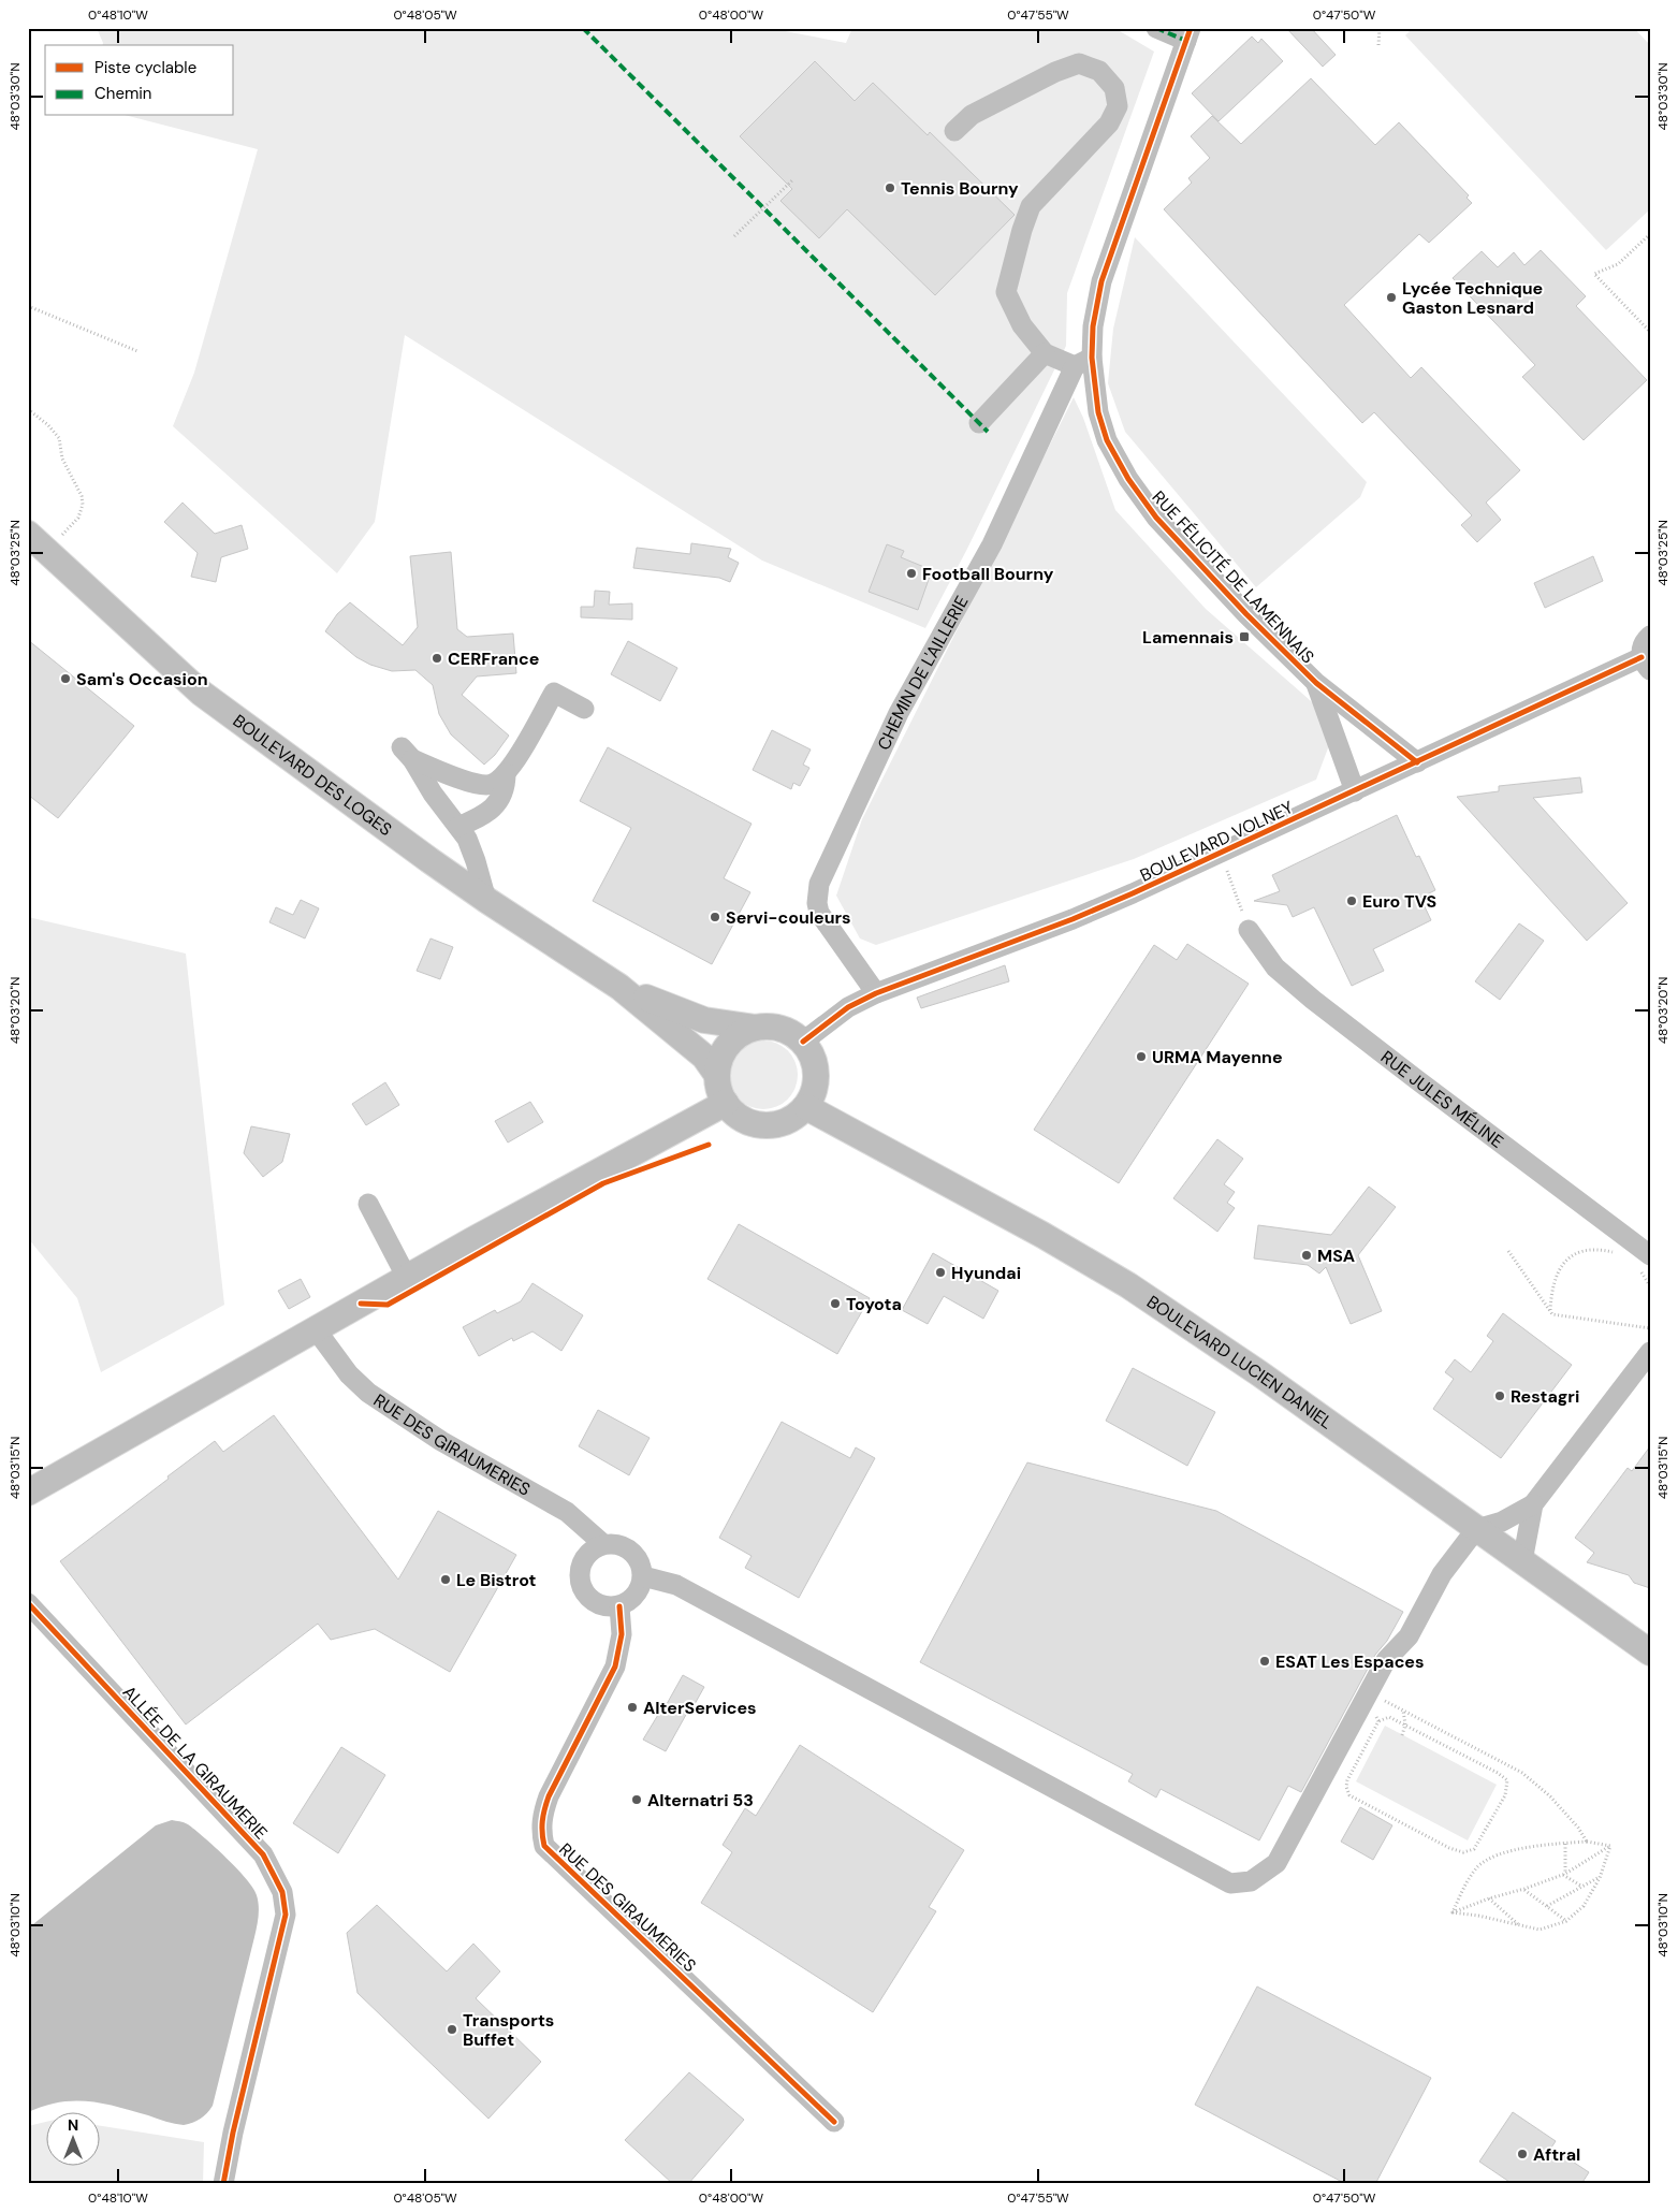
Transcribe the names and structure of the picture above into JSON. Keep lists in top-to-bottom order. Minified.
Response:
{"streets":{"main road":["BOULEVARD DES LOGES","BOULEVARD LUCIEN DANIEL"],"street":["RUE FÉLICITÉ DE LAMENNAIS","CHEMIN DE L'AILLERIE","BOULEVARD VOLNEY","RUE JULES MÉLINE","RUE DES GIRAUMERIES","ALLÉE DE LA GIRAUMERIE"]},"crossings":[["RUE FÉLICITÉ DE LAMENNAIS","CHEMIN DE L'AILLERIE"],["RUE FÉLICITÉ DE LAMENNAIS","BOULEVARD VOLNEY"],["CHEMIN DE L'AILLERIE","BOULEVARD VOLNEY"],["BOULEVARD DES LOGES","BOULEVARD VOLNEY"],["BOULEVARD DES LOGES","BOULEVARD LUCIEN DANIEL"],["BOULEVARD VOLNEY","BOULEVARD LUCIEN DANIEL"]],"places":{"other":["Tennis Bourny","Lycée Technique Gaston Lesnard","Football Bourny","CERFrance","Sam's Occasion","Euro TVS","Servi-couleurs","URMA Mayenne","MSA","Hyundai","Toyota","Restagri","Le Bistrot","ESAT Les Espaces","AlterServices","Alternatri 53","Transports Buffet","Aftral"],"transit":["Lamennais"]},"legend":["Piste cyclable","Chemin"],"north":"top","coordinates":["0°48'10\"W","0°48'05\"W","0°48'00\"W","0°47'55\"W","0°47'50\"W","48°03'30\"N","48°03'25\"N","48°03'20\"N","48°03'15\"N","48°03'10\"N"]}
